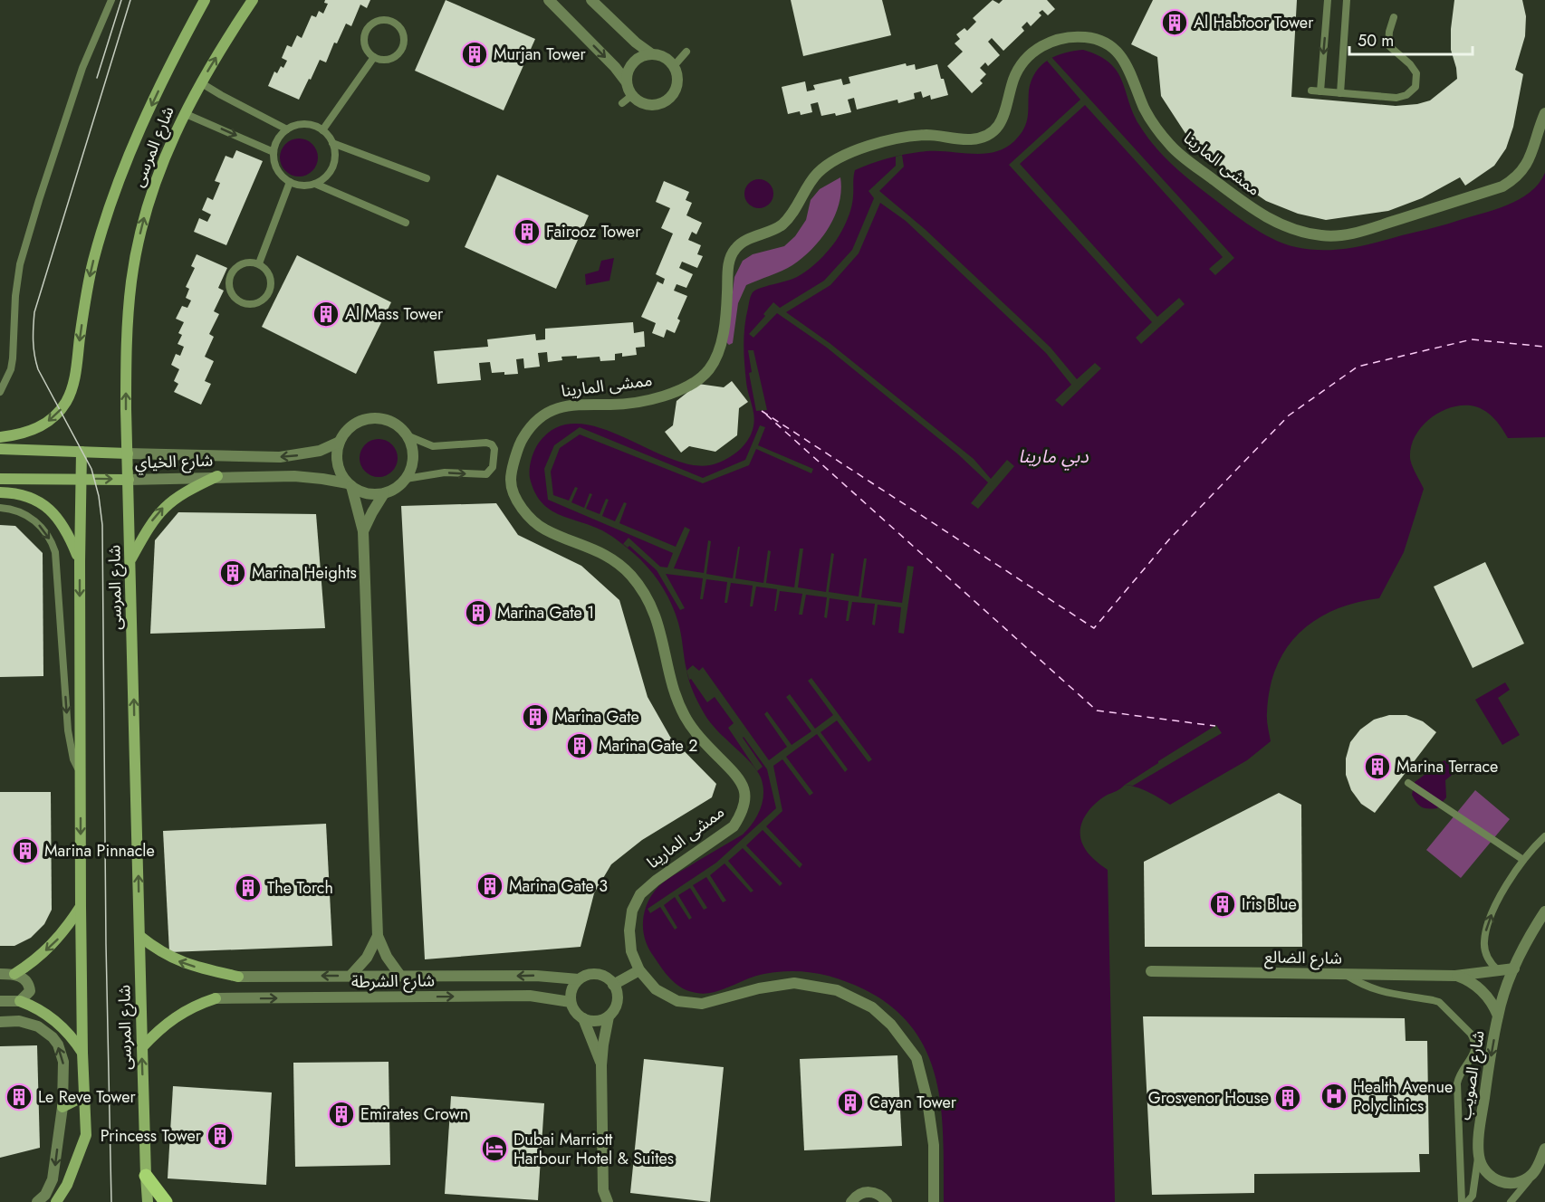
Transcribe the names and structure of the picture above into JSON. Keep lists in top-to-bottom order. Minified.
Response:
{"streets":{"main road":["شارع المرسى","شارع الخياي"],"street":["ممشى المارينا","شارع الضالع","شارع الشرطة","شارع الصويب"]},"crossings":[["شارع المرسى","شارع الخياي"],["شارع الضالع","شارع الصويب"]],"one_way":["شارع الصويب"],"water":["دبي مارينا"],"places":{"building":["Al Habtoor Tower","Murjan Tower","Fairooz Tower","Al Mass Tower","Marina Heights","Marina Gate 1","Marina Gate","Marina Gate 2","Marina Terrace","Marina Pinnacle","Marina Gate 3","The Torch","Iris Blue","Le Reve Tower","Grosvenor House","Cayan Tower","Emirates Crown","Princess Tower"],"hospital":["Health Avenue Polyclinics"],"hotel":["Dubai Marriott Harbour Hotel & Suites"]},"scale_bar":"50 m"}
